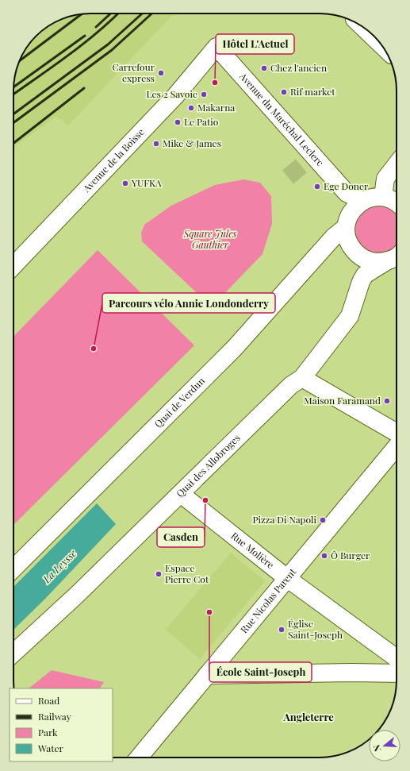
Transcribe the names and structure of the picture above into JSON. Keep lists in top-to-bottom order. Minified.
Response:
{"streets":{"street":["Avenue du Maréchal Leclerc","Avenue de la Boisse","Quai de Verdun","Quai des Allobroges","Rue Molière","Rue Nicolas Parent"]},"crossings":[["Avenue du Maréchal Leclerc","Avenue de la Boisse"],["Avenue du Maréchal Leclerc","Quai de Verdun"],["Quai des Allobroges","Rue Molière"],["Rue Molière","Rue Nicolas Parent"]],"districts":["Angleterre"],"water":["La Leysse"],"parks":["Square Jules Gauthier"],"places":["Chez l'ancien","Carrefour express","Hôtel L'Actuel","Rif market","Les 2 Savoie","Makarna","Le Patio","Mike & James","YUFKA","Ege Doner","Parcours vélo Annie Londonderry","Maison Faramand","Casden","Pizza Di Napoli","Ô Burger","Espace Pierre Cot","École Saint-Joseph","Église Saint-Joseph"],"legend":["Road","Railway","Park","Water"],"north":"left"}
